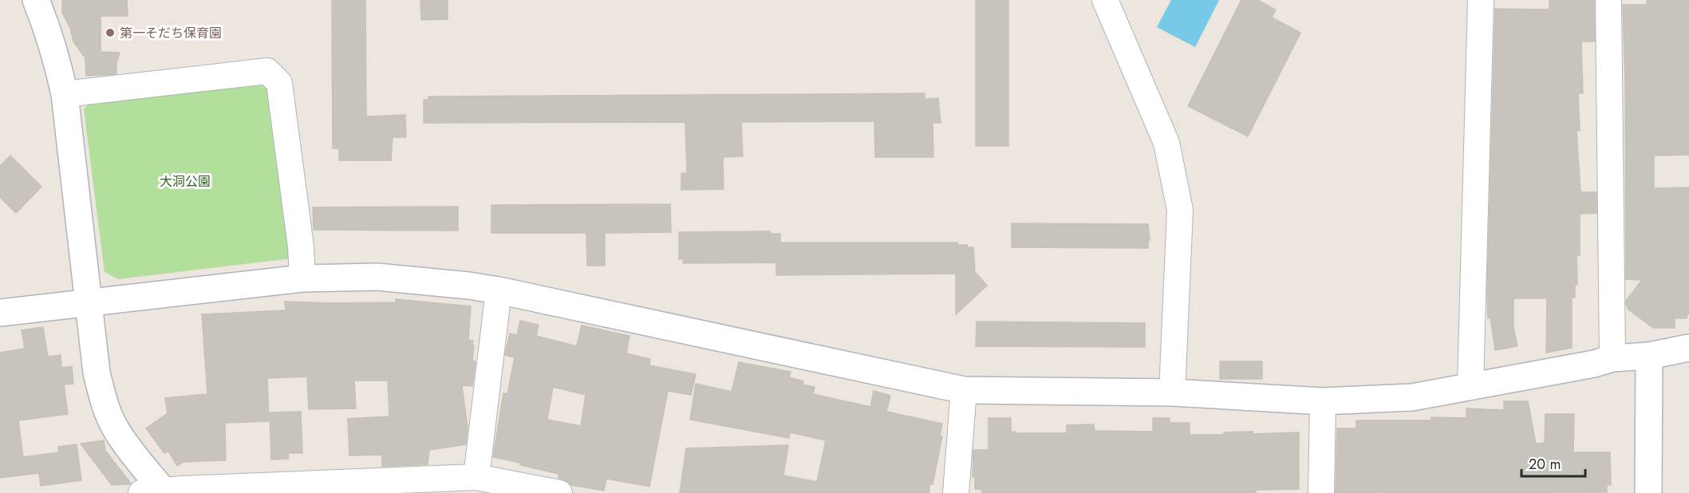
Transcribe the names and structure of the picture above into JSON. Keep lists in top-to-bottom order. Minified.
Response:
{"parks":["大洞公園"],"places":["第一そだち保育園"],"scale_bar":"20 m"}
